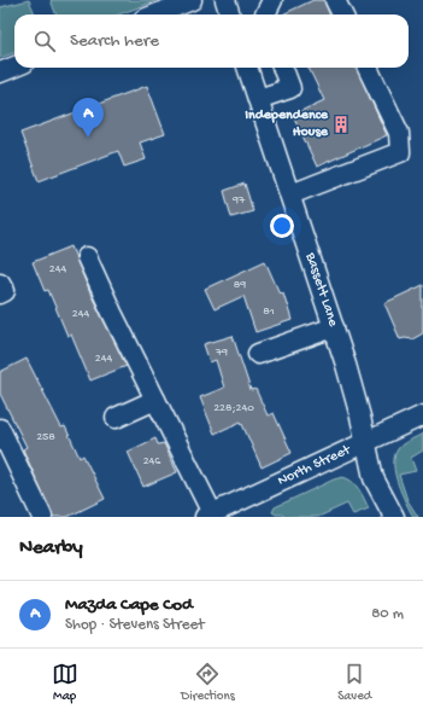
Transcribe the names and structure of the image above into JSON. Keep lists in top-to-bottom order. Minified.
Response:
{"streets":{"street":["Bassett Lane","North Street"]},"crossings":[["Bassett Lane","North Street"]],"places":{"building":["Independence House"]},"house_numbers":["97","244","89","81","244","79","244","228;240","258","246"],"page":{"search":"Search here","pins":"A","heading":"Nearby","list":[{"mark":"A","name":"Mazda Cape Cod","note":"Shop · Stevens Street","value":"80 m"}],"nav":["Map","Directions","Saved"]}}
